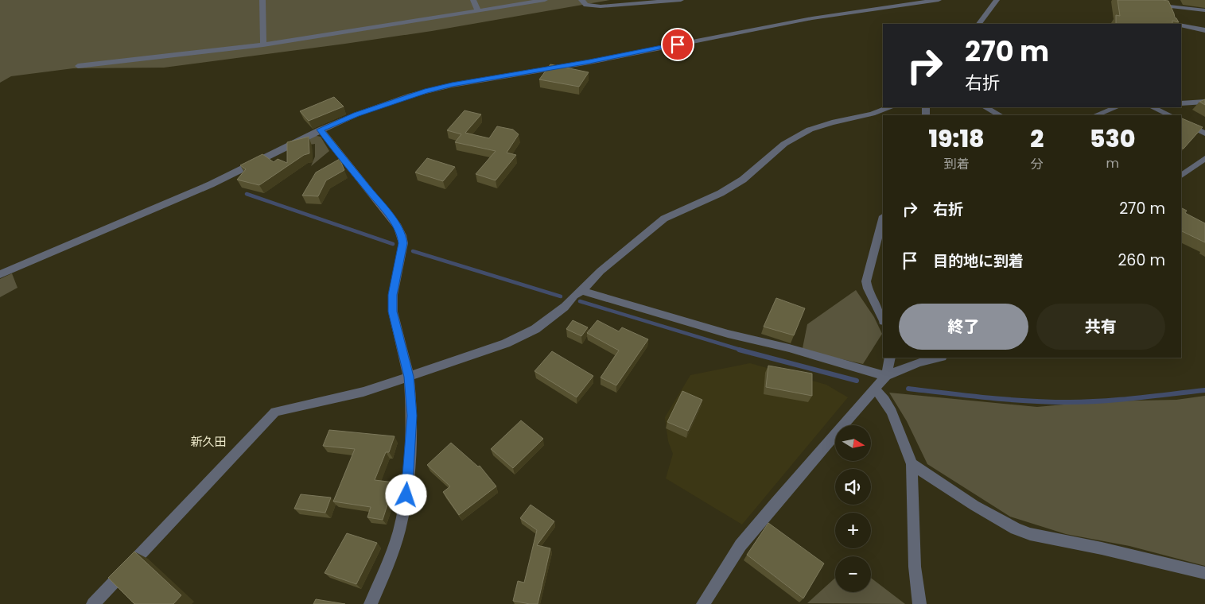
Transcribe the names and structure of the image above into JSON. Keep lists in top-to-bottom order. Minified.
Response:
{"districts":["新久田"],"north":"right","page":{"turn":["270 m","右折"],"eta":["19:18","到着","2","分","530","m"],"list":[{"name":"右折","value":"270 m"},{"name":"目的地に到着","value":"260 m"}],"buttons":["終了","共有"],"map_buttons":["+","−"]}}
